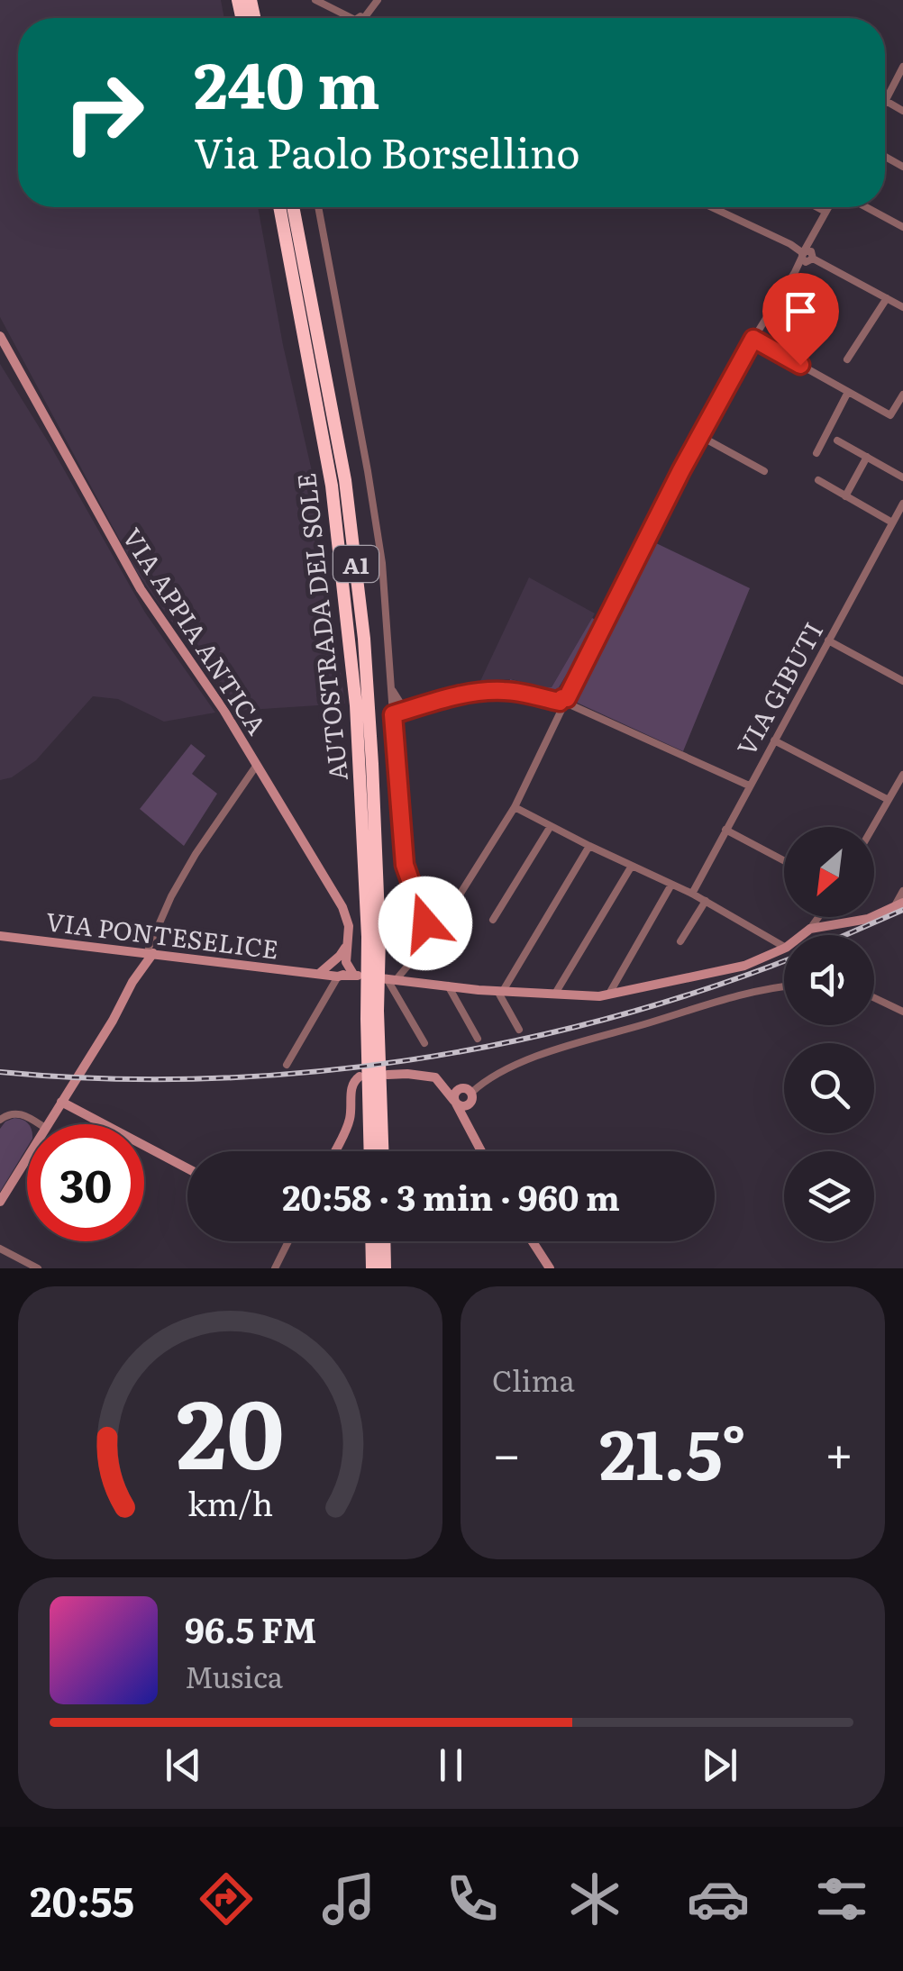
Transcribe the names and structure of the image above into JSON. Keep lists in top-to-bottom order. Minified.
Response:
{"streets":{"highway":["A1","AUTOSTRADA DEL SOLE"],"street":["VIA APPIA ANTICA","VIA GIBUTI","VIA PONTESELICE"]},"north":"bottom left","page":{"turn":["240 m","Via Paolo Borsellino"],"limit":"30","trip":"20:58 · 3 min · 960 m","tile":"Clima","heat":["−","21.5°","+"],"song":["96.5 FM","Musica"],"tabs":"20:55","gauge":["20","km/h"]}}
